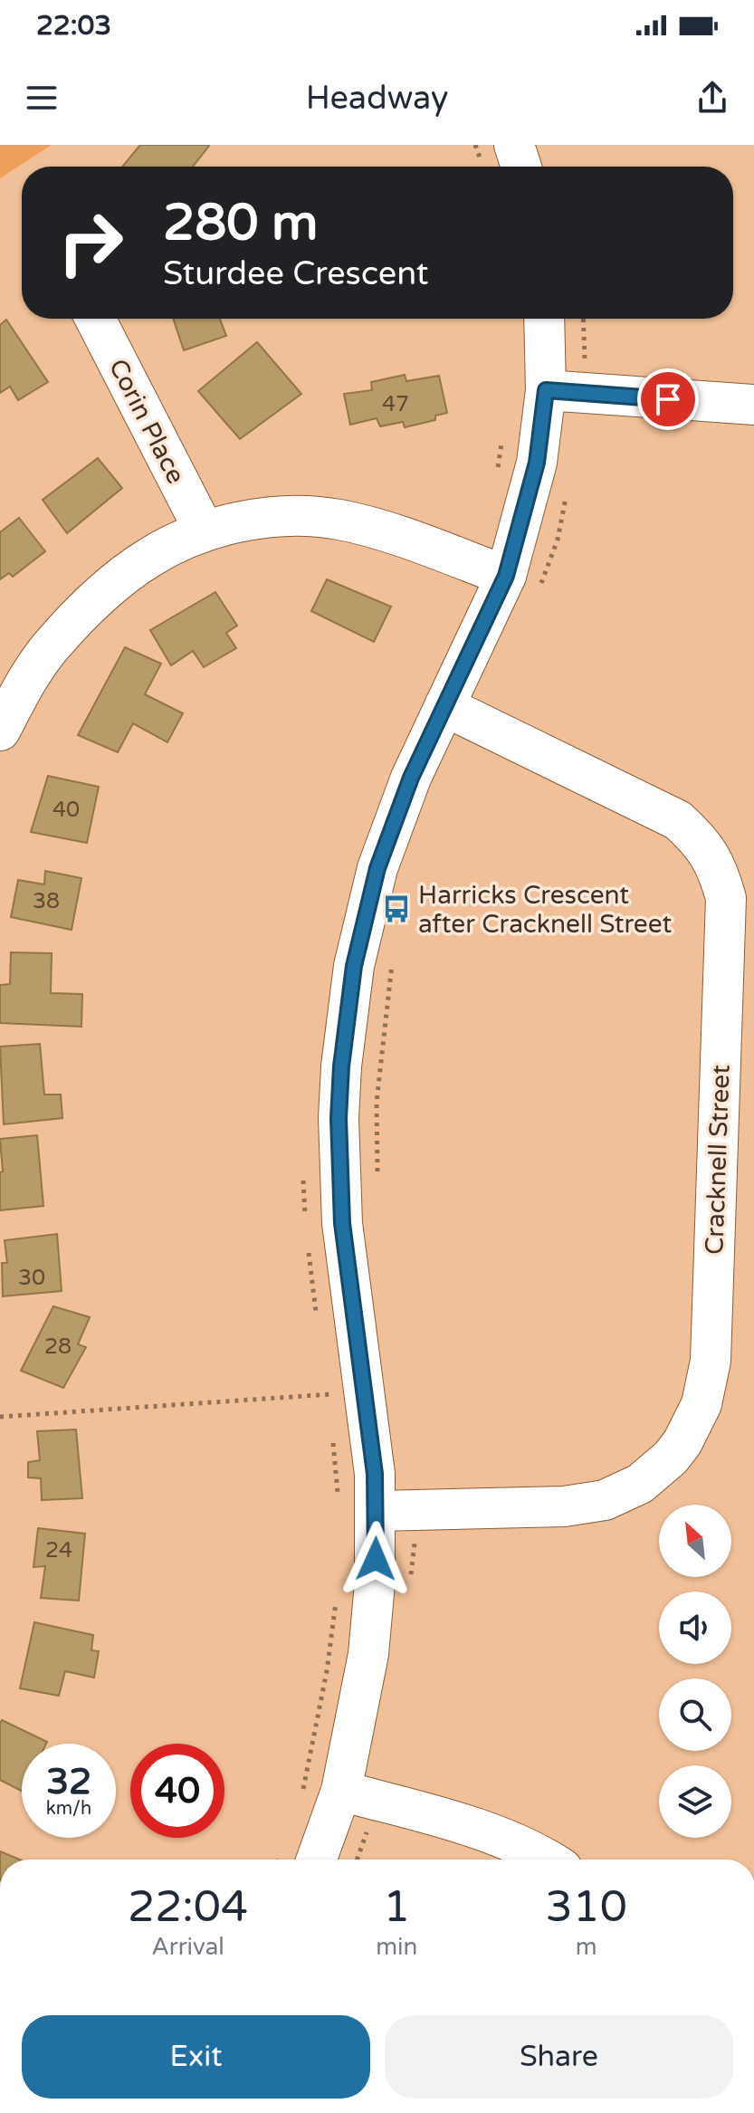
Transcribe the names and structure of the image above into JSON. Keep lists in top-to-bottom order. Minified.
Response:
{"streets":{"street":["Corin Place","Cracknell Street"]},"places":{"bus stop":["Harricks Crescent after Cracknell Street"]},"house_numbers":["47","40","38","30","28","24"],"north":"top left","page":{"status":"22:03","header":"Headway","turn":["280 m","Sturdee Crescent"],"speed":"32 km/h","limit":"40","eta":["22:04","Arrival","1","min","310","m"],"buttons":["Exit","Share"]}}
